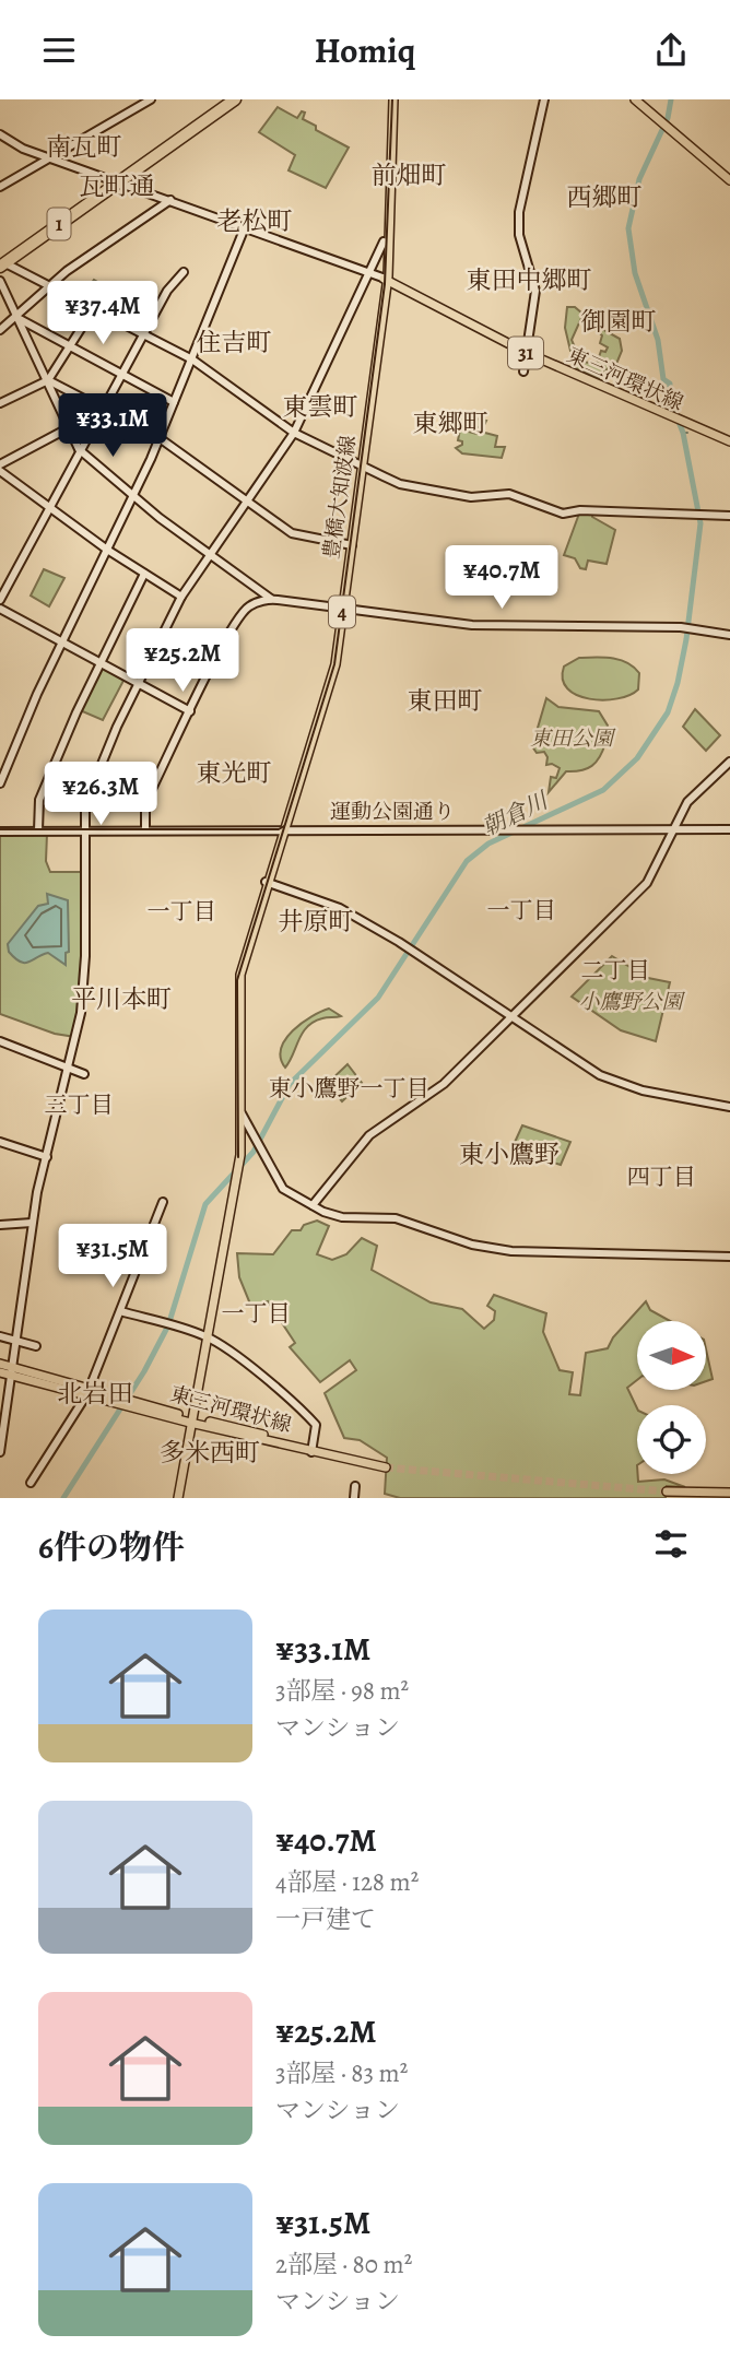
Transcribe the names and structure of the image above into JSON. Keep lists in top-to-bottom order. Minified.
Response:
{"streets":{"highway":["1"],"main road":["31","東三河環状線","豊橋大知波線","4"],"street":["運動公園通り"]},"crossings":[["東三河環状線","豊橋大知波線"],["豊橋大知波線","運動公園通り"]],"districts":["南瓦町","前畑町","瓦町通","西郷町","老松町","東田中郷町","御園町","住吉町","東雲町","東郷町","東田町","東光町","一丁目","一丁目","井原町","二丁目","平川本町","東小鷹野一丁目","三丁目","東小鷹野","四丁目","一丁目","北岩田","多米西町"],"water":["朝倉川"],"parks":["東田公園","小鷹野公園"],"north":"right","page":{"header":"Homiq","price":["¥37.4M","¥33.1M","¥40.7M","¥25.2M","¥26.3M","¥31.5M"],"heading":"6件の物件","list":[{"name":"¥33.1M","note":"3部屋 · 98 m² · マンション"},{"name":"¥40.7M","note":"4部屋 · 128 m² · 一戸建て"},{"name":"¥25.2M","note":"3部屋 · 83 m² · マンション"},{"name":"¥31.5M","note":"2部屋 · 80 m² · マンション"}]}}
